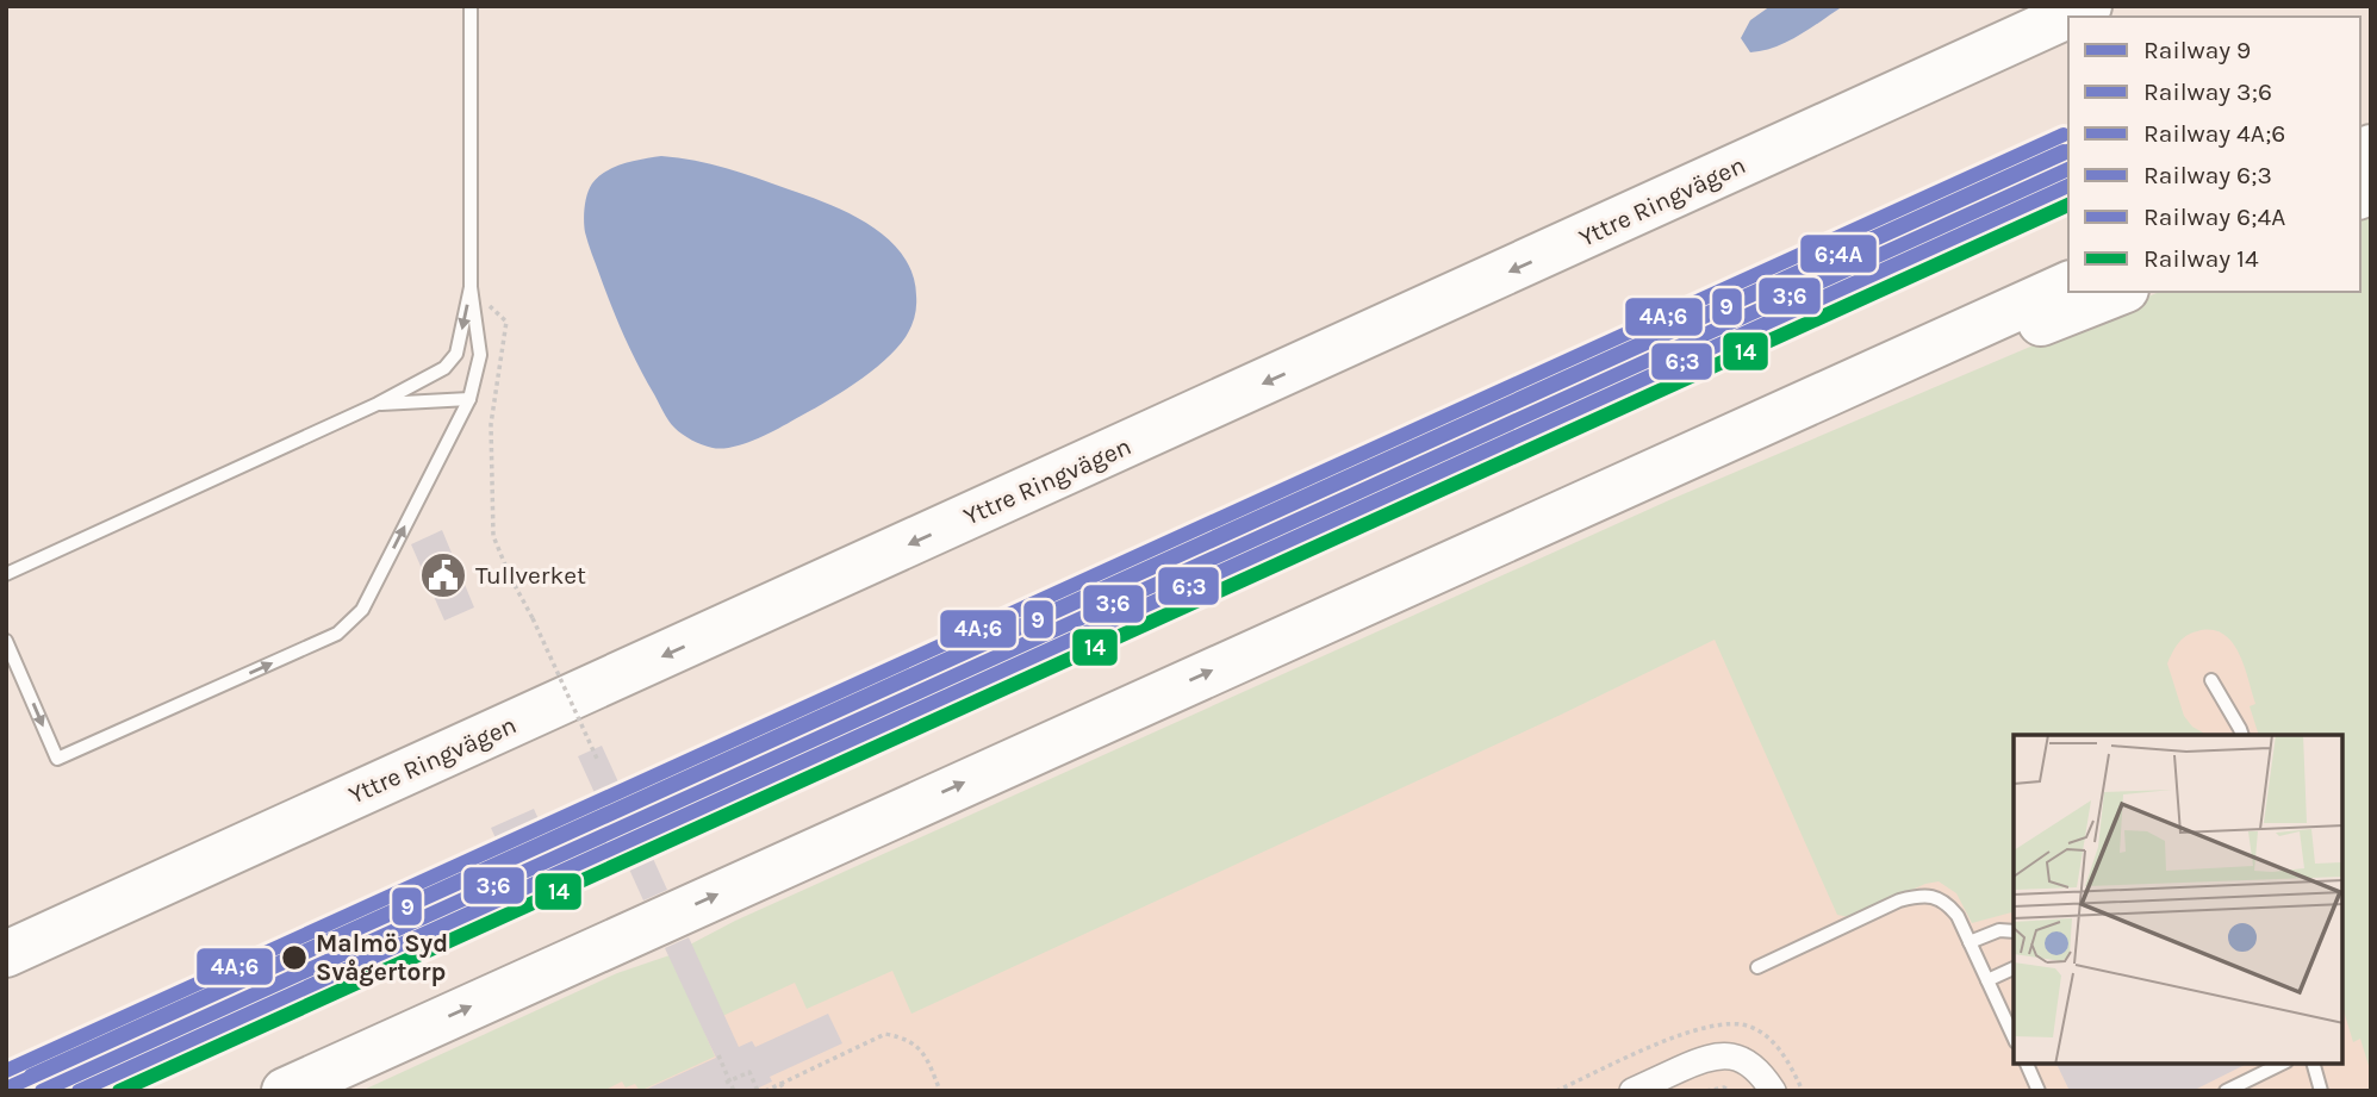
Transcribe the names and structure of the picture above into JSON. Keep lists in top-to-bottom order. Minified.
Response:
{"streets":{"highway":["Yttre Ringvägen"]},"places":{"public building":["Tullverket"],"other":["Malmö Syd Svågertorp"]},"lines":["rail line 4A;6","rail line 9","rail line 6;4A","rail line 3;6","rail line 6;3","rail line 14"],"legend":["Railway 9","Railway 3;6","Railway 4A;6","Railway 6;3","Railway 6;4A","Railway 14"]}
